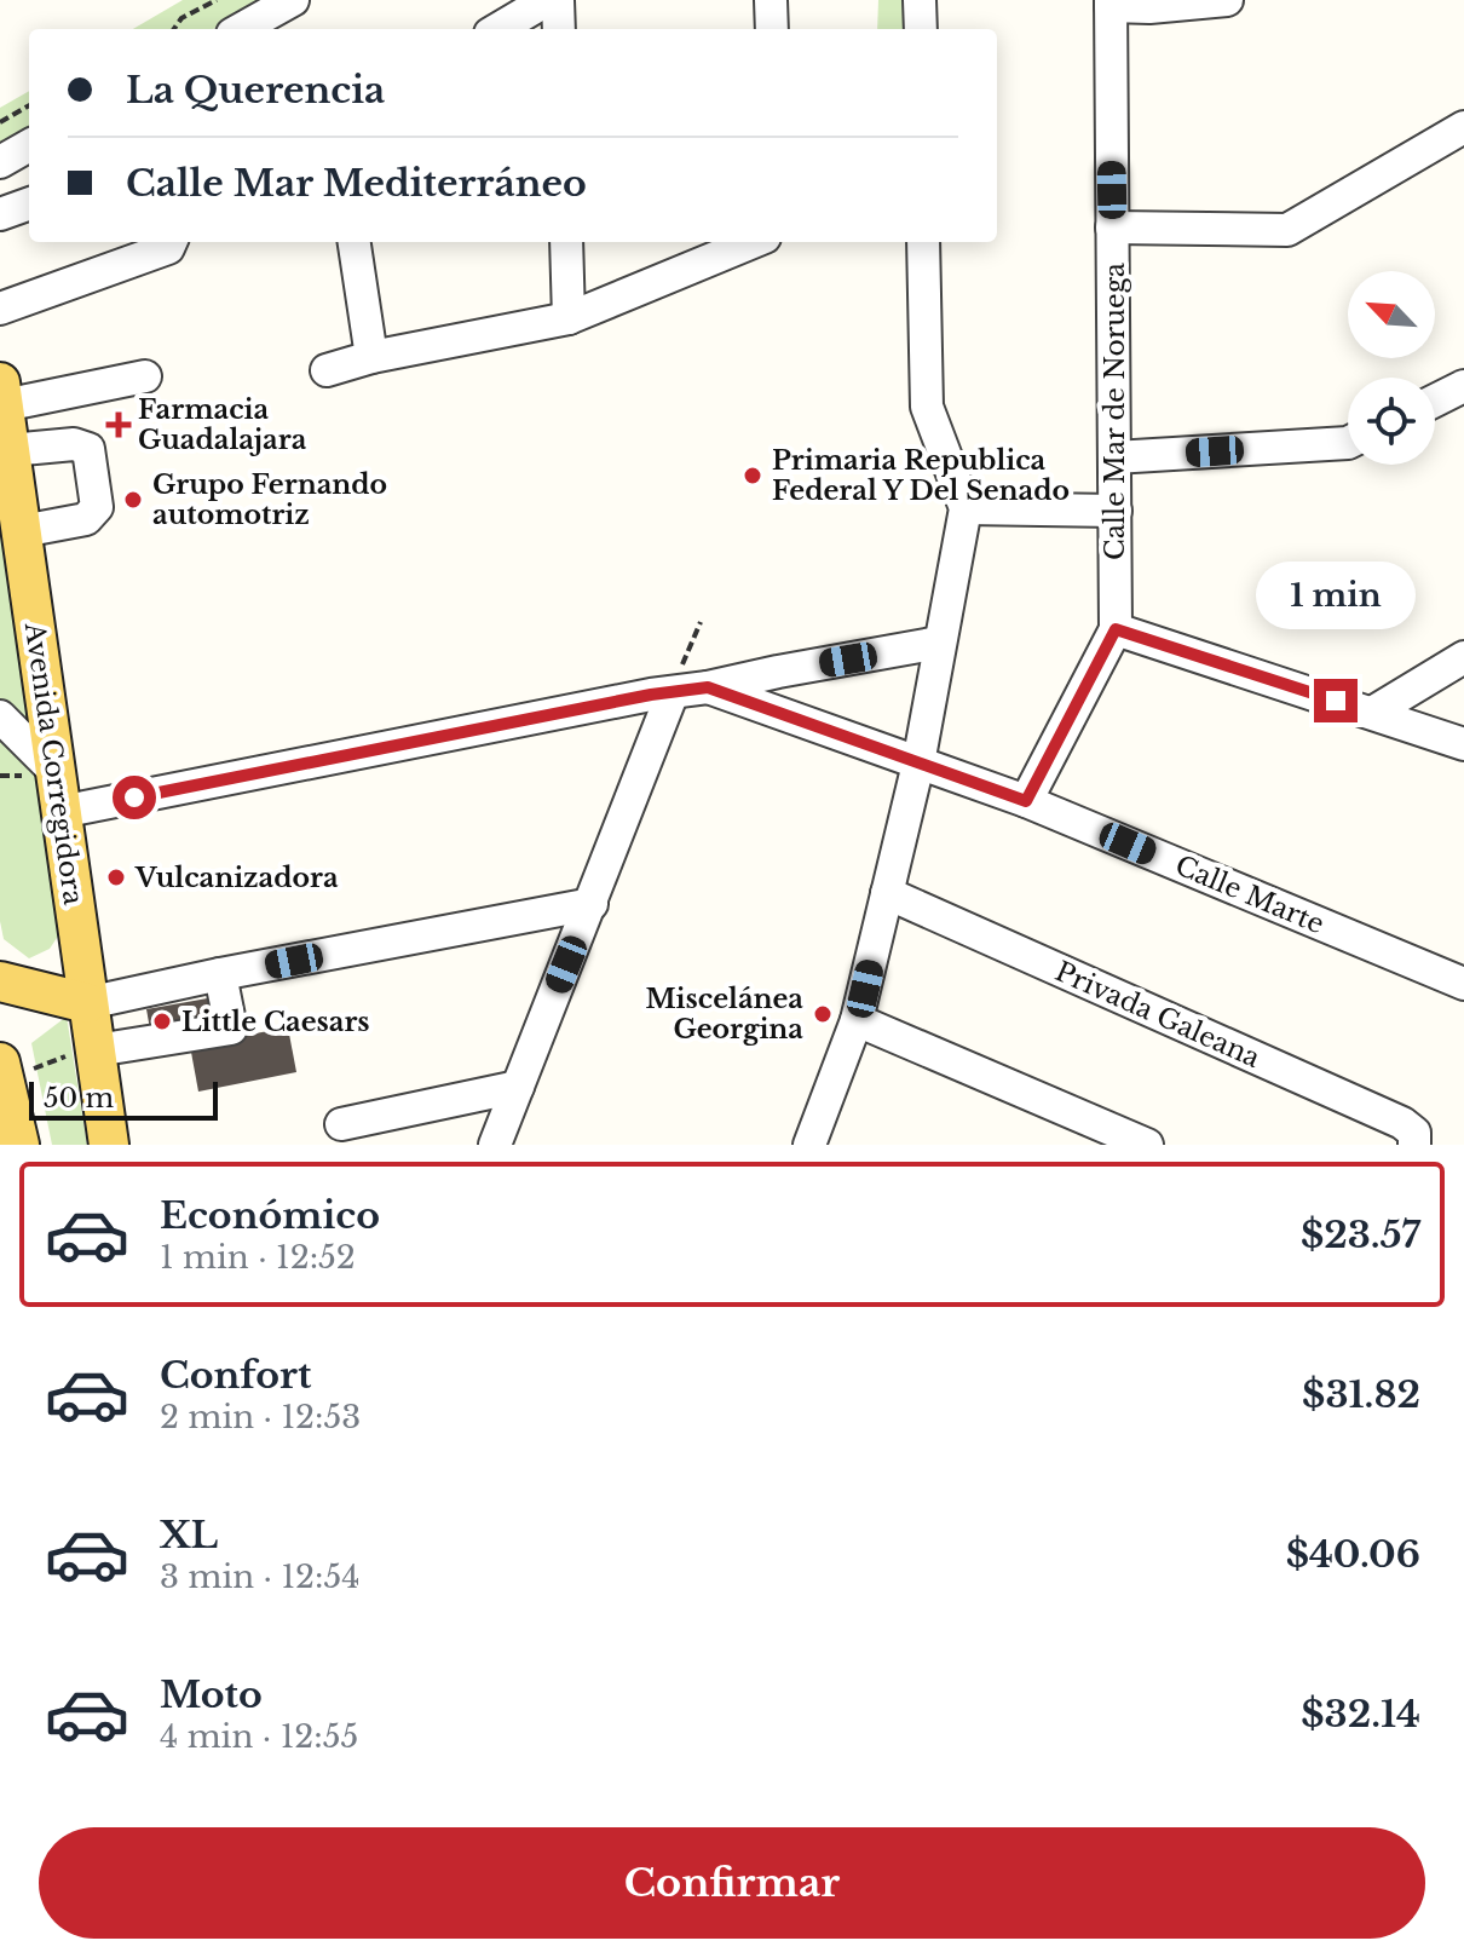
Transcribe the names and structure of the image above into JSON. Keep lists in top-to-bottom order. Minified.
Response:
{"streets":{"main road":["Avenida Corregidora"],"street":["Calle Mar de Noruega","Calle Marte","Privada Galeana"]},"crossings":[["Calle Mar de Noruega","Calle Marte"]],"places":{"health":["Farmacia Guadalajara"],"other":["Primaria Republica Federal Y Del Senado","Grupo Fernando automotriz","Vulcanizadora","Miscelánea Georgina","Little Caesars"]},"scale_bar":"50 m","north":"top left","page":{"banner":["La Querencia","Calle Mar Mediterráneo"],"bubble":"1 min","scale":"50 m","list":[{"name":"Económico","note":"1 min · 12:52","value":"$23.57"},{"name":"Confort","note":"2 min · 12:53","value":"$31.82"},{"name":"XL","note":"3 min · 12:54","value":"$40.06"},{"name":"Moto","note":"4 min · 12:55","value":"$32.14"}],"buttons":"Confirmar"}}
